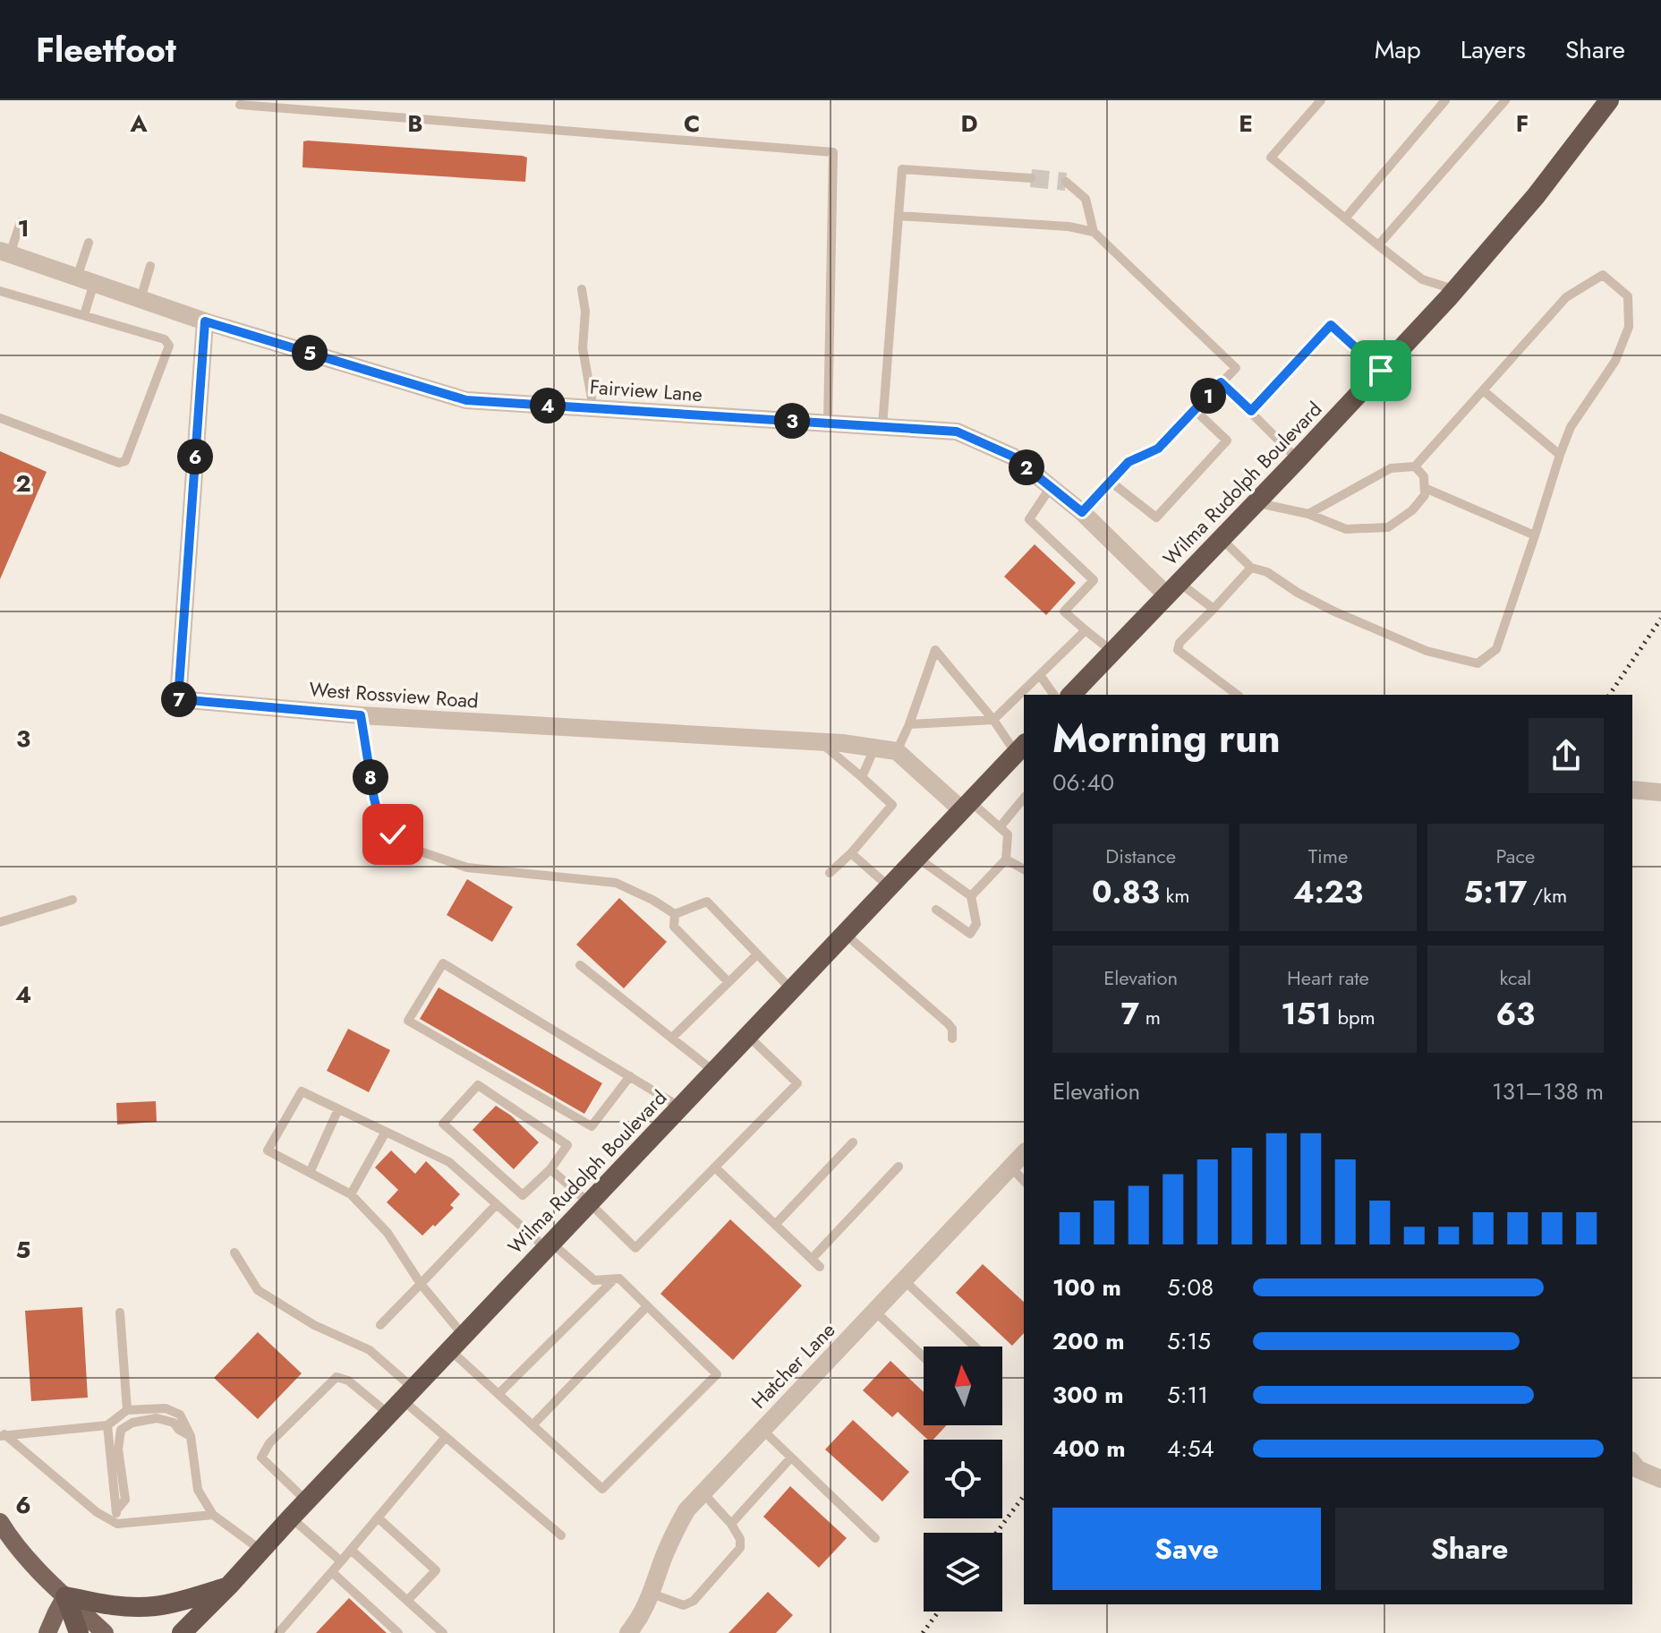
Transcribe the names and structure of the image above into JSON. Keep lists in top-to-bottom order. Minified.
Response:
{"streets":{"highway":["Wilma Rudolph Boulevard"],"street":["Fairview Lane","West Rossview Road","Hatcher Lane"]},"crossings":[["Fairview Lane","Wilma Rudolph Boulevard"],["Fairview Lane","West Rossview Road"]],"north":"top","page":{"header":"Fleetfoot","nav":["Map","Layers","Share"],"pins":["5","1","4","3","6","2","7","8"],"heading":["Morning run","06:40"],"stats":[["Distance","0.83 km"],["Time","4:23"],["Pace","5:17 /km"],["Elevation","7 m"],["Heart rate","151 bpm"],["kcal","63"]],"chart":["Elevation","131–138 m"],"list":[{"name":"100 m","note":"5:08"},{"name":"200 m","note":"5:15"},{"name":"300 m","note":"5:11"},{"name":"400 m","note":"4:54"}],"buttons":["Save","Share"]},"grid":{"columns":["A","B","C","D","E","F"],"rows":["1","2","3","4","5","6"]}}
